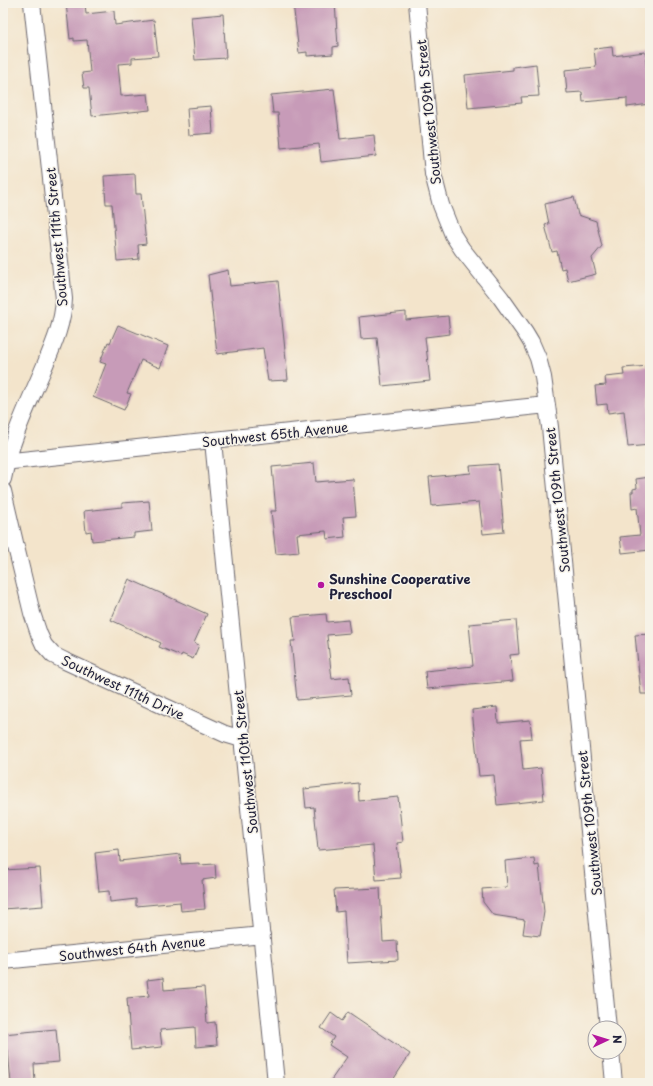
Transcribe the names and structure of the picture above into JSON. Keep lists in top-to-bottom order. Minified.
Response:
{"streets":{"street":["Southwest 109th Street","Southwest 111th Street","Southwest 65th Avenue","Southwest 111th Drive","Southwest 110th Street","Southwest 64th Avenue"]},"crossings":[["Southwest 109th Street","Southwest 65th Avenue"],["Southwest 111th Street","Southwest 65th Avenue"],["Southwest 65th Avenue","Southwest 110th Street"],["Southwest 111th Drive","Southwest 110th Street"],["Southwest 110th Street","Southwest 64th Avenue"]],"places":["Sunshine Cooperative Preschool"],"north":"right"}
